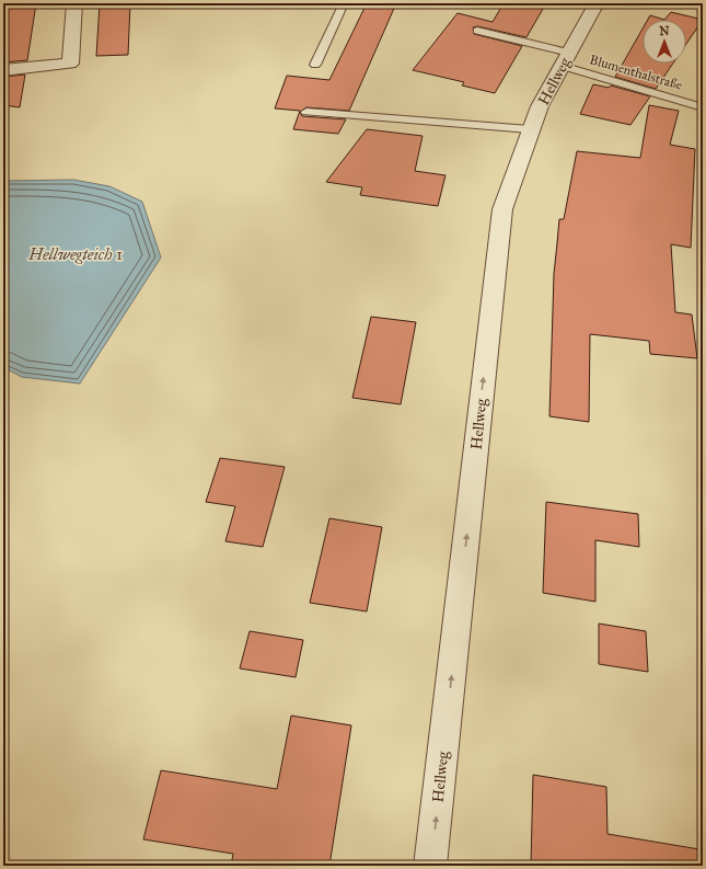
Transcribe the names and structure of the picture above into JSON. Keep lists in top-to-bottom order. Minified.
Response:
{"streets":{"street":["Hellweg"],"lane":["Blumenthalstraße"]},"crossings":[["Blumenthalstraße","Hellweg"]],"one_way":["Hellweg"],"water":["Hellwegteich 1"],"north":"top"}
